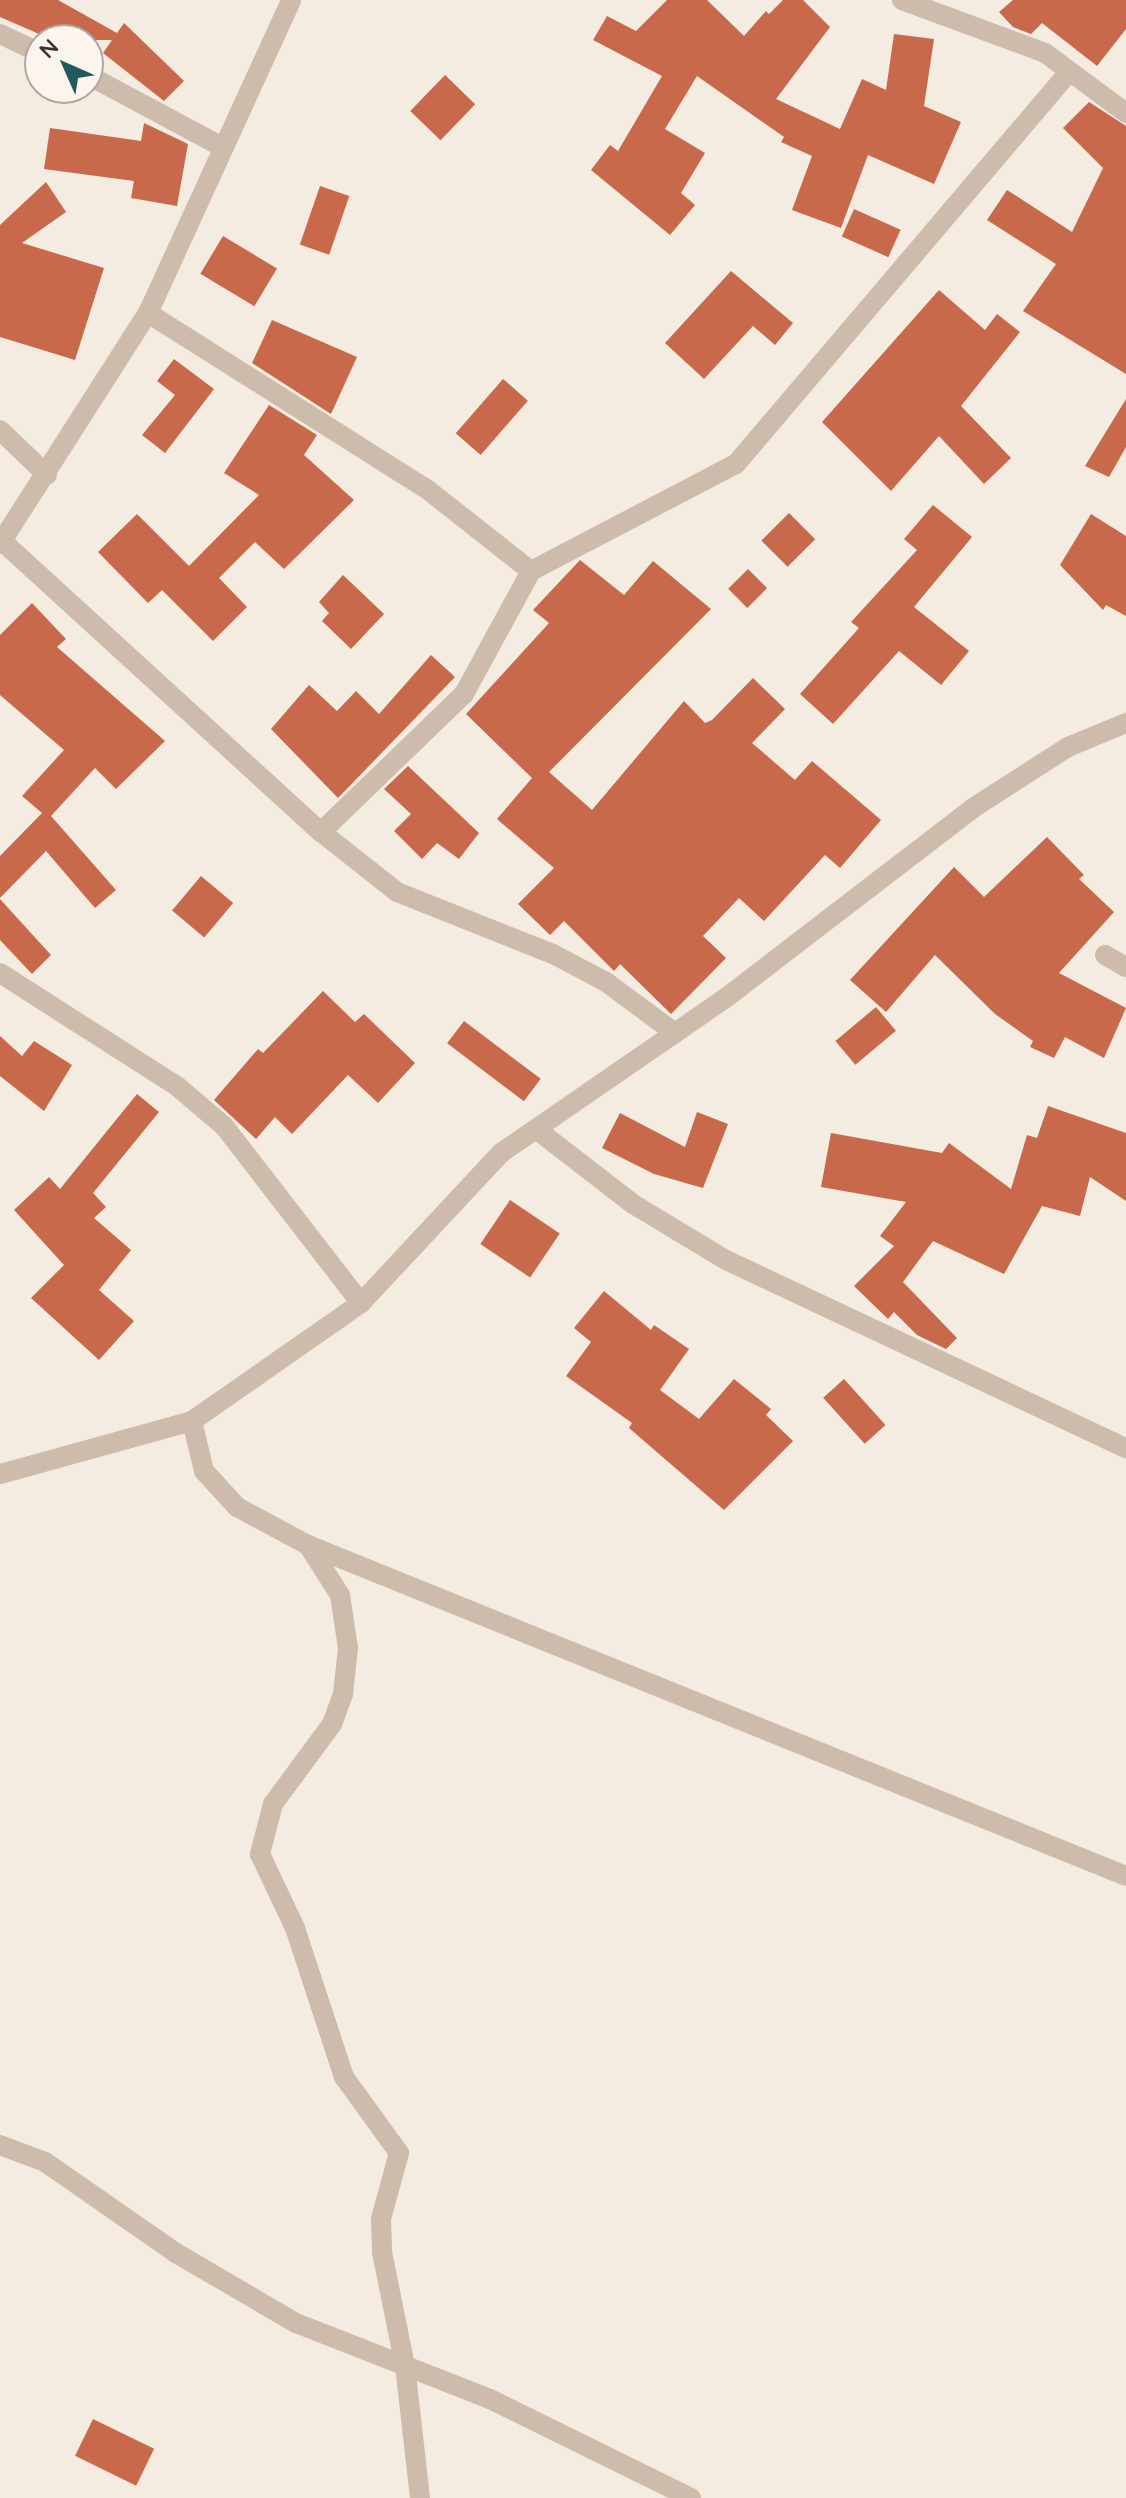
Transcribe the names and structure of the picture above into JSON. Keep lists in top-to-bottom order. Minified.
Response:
{"north":"top left"}
